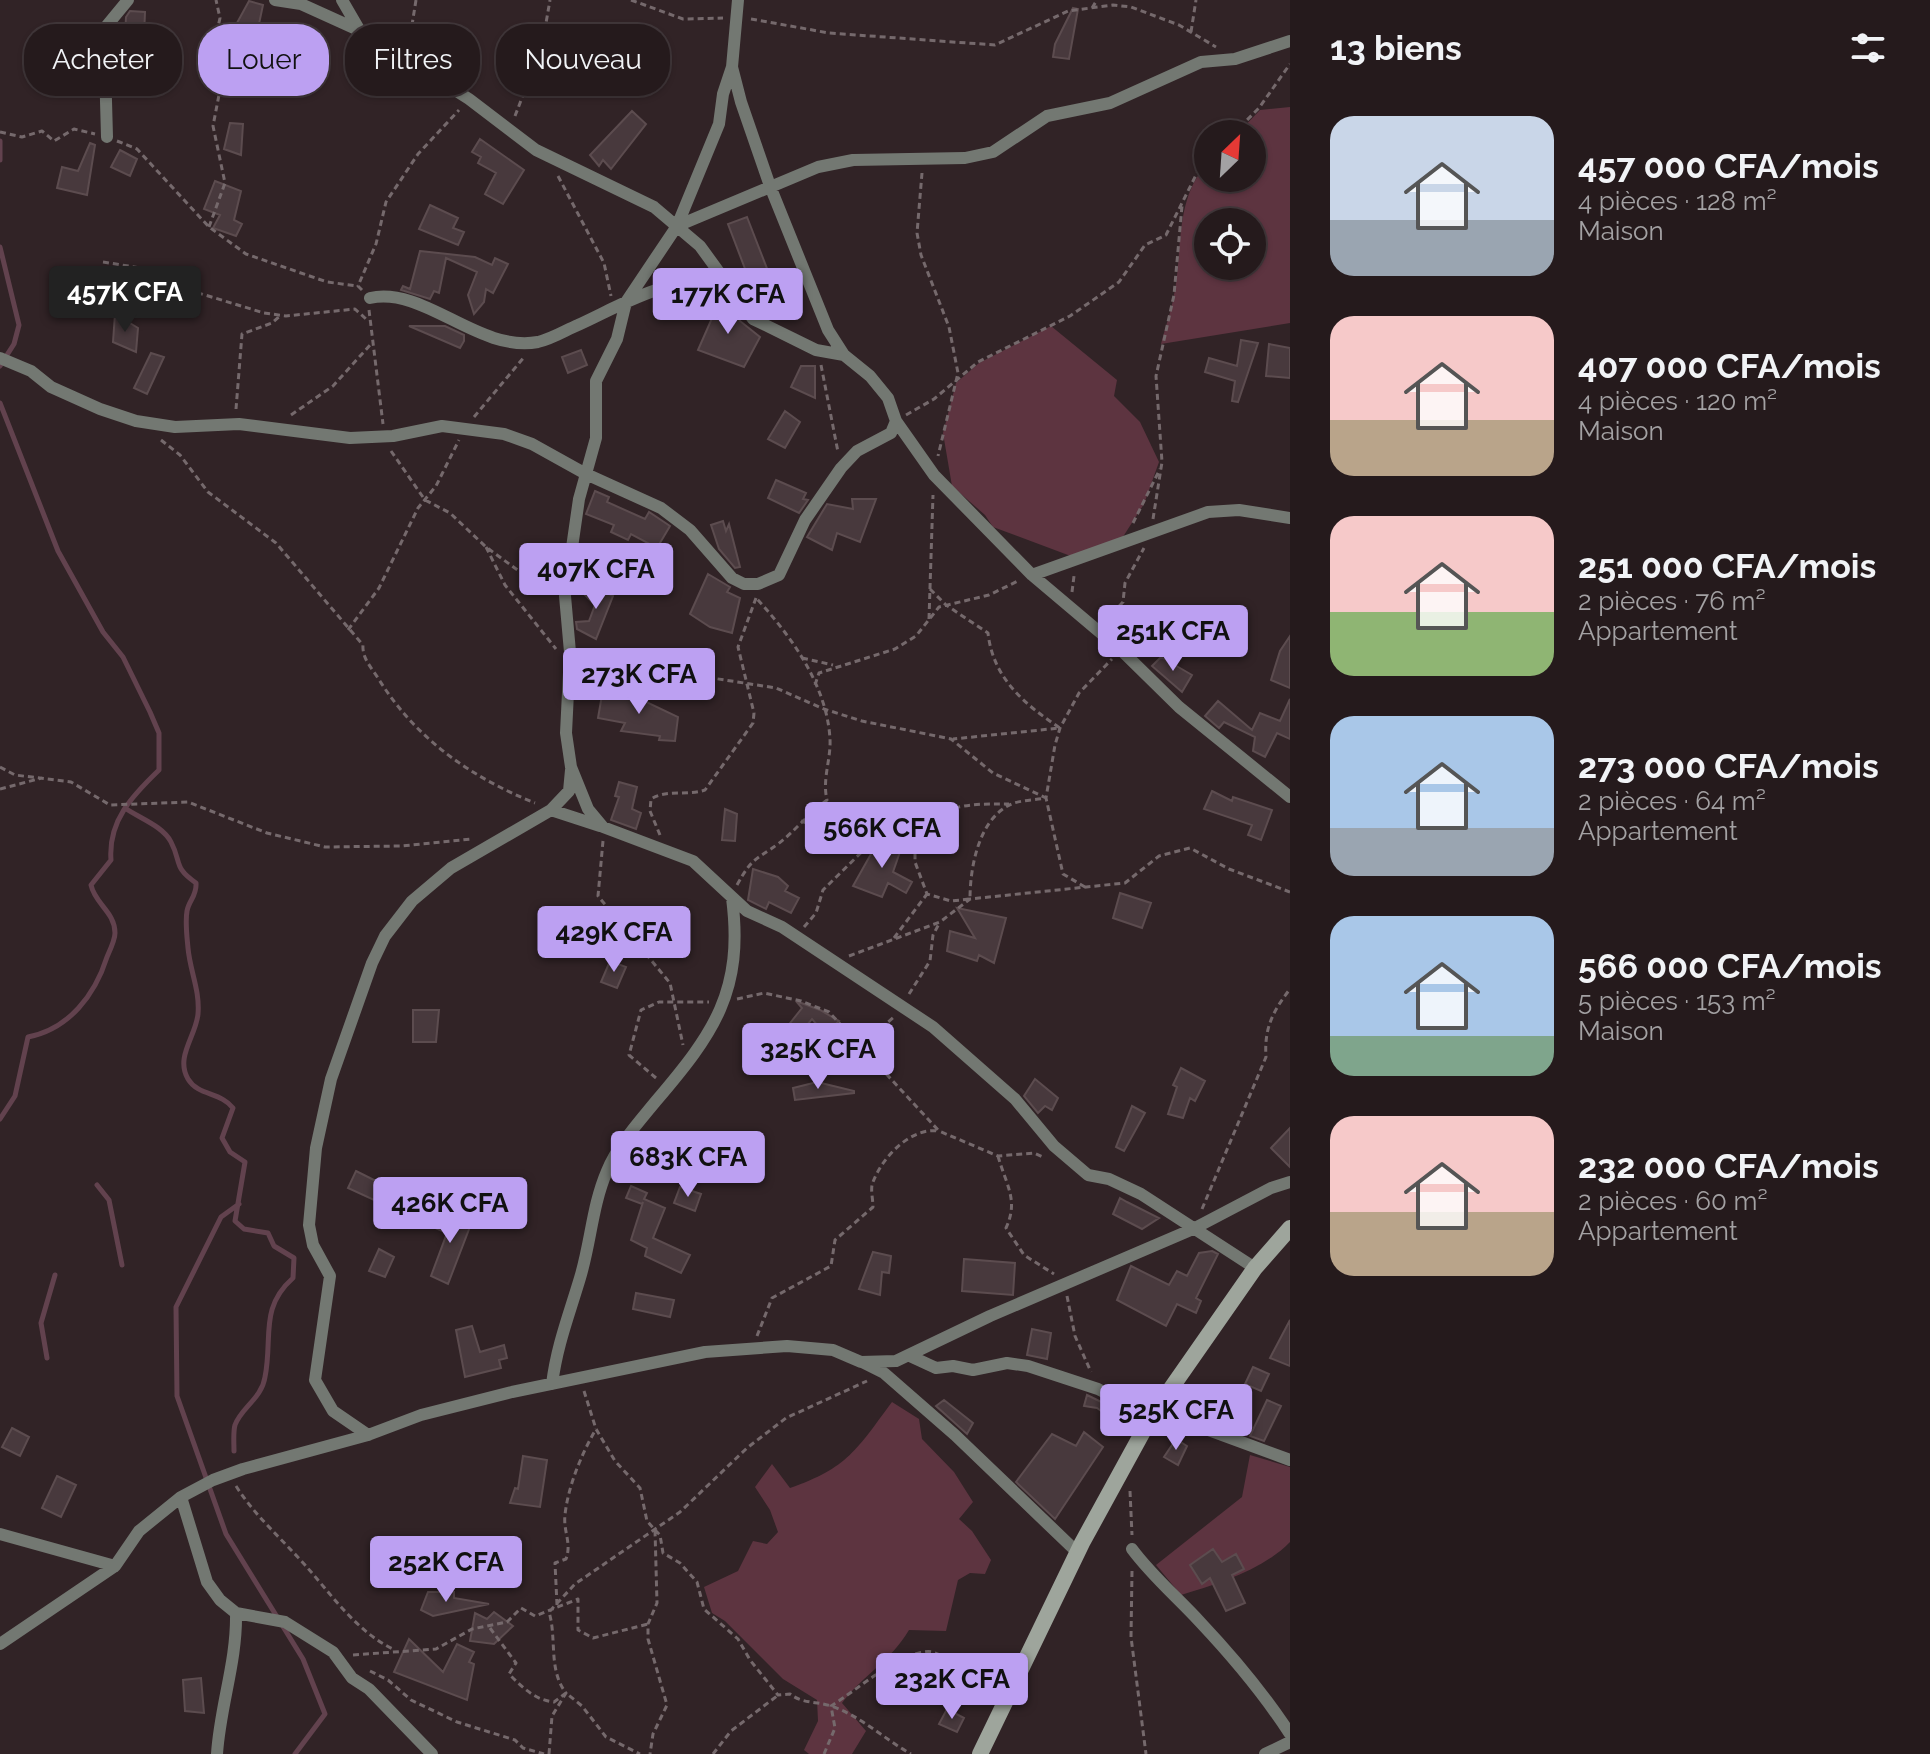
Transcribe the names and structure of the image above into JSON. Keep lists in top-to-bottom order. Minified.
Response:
{"north":"top right","page":{"heading":"13 biens","chip":["Acheter","Louer","Filtres","Nouveau"],"list":[{"name":"457 000 CFA/mois","note":"4 pièces · 128 m² · Maison"},{"name":"407 000 CFA/mois","note":"4 pièces · 120 m² · Maison"},{"name":"251 000 CFA/mois","note":"2 pièces · 76 m² · Appartement"},{"name":"273 000 CFA/mois","note":"2 pièces · 64 m² · Appartement"},{"name":"566 000 CFA/mois","note":"5 pièces · 153 m² · Maison"},{"name":"232 000 CFA/mois","note":"2 pièces · 60 m² · Appartement"}],"price":["457K CFA","177K CFA","407K CFA","251K CFA","273K CFA","566K CFA","429K CFA","325K CFA","683K CFA","426K CFA","525K CFA","252K CFA","232K CFA"]}}
